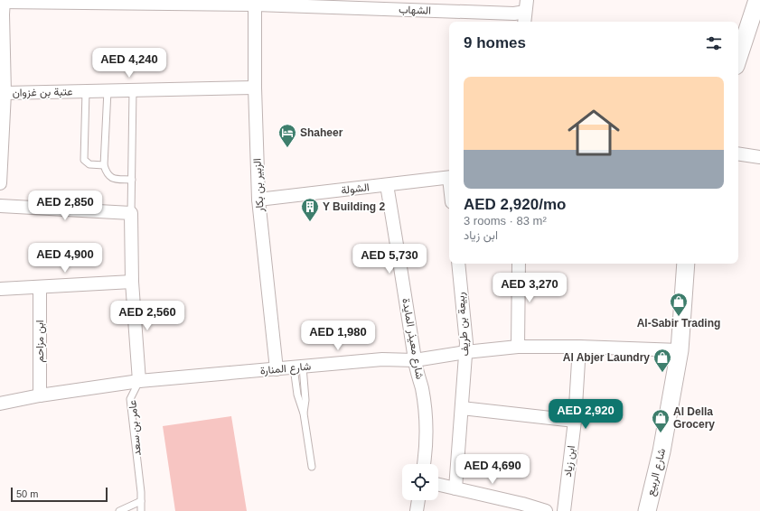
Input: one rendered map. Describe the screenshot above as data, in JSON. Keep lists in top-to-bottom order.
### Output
{
  "streets": {
    "street": [
      "الشهاب",
      "عتبة بن غزوان",
      "الزبير بن بكار",
      "الشولة",
      "ربيعة بن طريف",
      "شارع معيذر المايدة",
      "ابن مزاحم",
      "شارع المنارة",
      "ابن زياد",
      "شارع الربيع"
    ],
    "lane": ["عامر بن سعد"]
  },
  "crossings": [
    ["الشهاب", "الزبير بن بكار"],
    ["عتبة بن غزوان", "الزبير بن بكار"],
    ["الزبير بن بكار", "الشولة"],
    ["الزبير بن بكار", "شارع المنارة"],
    ["الشولة", "شارع معيذر المايدة"],
    ["ربيعة بن طريف", "شارع المنارة"],
    ["شارع معيذر المايدة", "شارع المنارة"],
    ["ابن مزاحم", "شارع المنارة"],
    ["شارع المنارة", "عامر بن سعد"],
    ["شارع المنارة", "ابن زياد"],
    ["شارع المنارة", "شارع الربيع"]
  ],
  "places": {
    "hotel": ["Shaheer"],
    "building": ["Y Building 2"],
    "shop": ["Al-Sabir Trading", "Al Abjer Laundry", "Al Della Grocery"]
  },
  "scale_bar": "50 m",
  "page": {
    "heading": "9 homes",
    "price": [
      "AED 4,240",
      "AED 2,850",
      "AED 4,900",
      "AED 5,730",
      "AED 3,270",
      "AED 2,560",
      "AED 1,980",
      "AED 2,920",
      "AED 4,690"
    ],
    "list": [
      {
        "name": "AED 2,920/mo",
        "note": "3 rooms · 83 m² · ابن زياد"
      }
    ],
    "scale": "50 m"
  }
}
